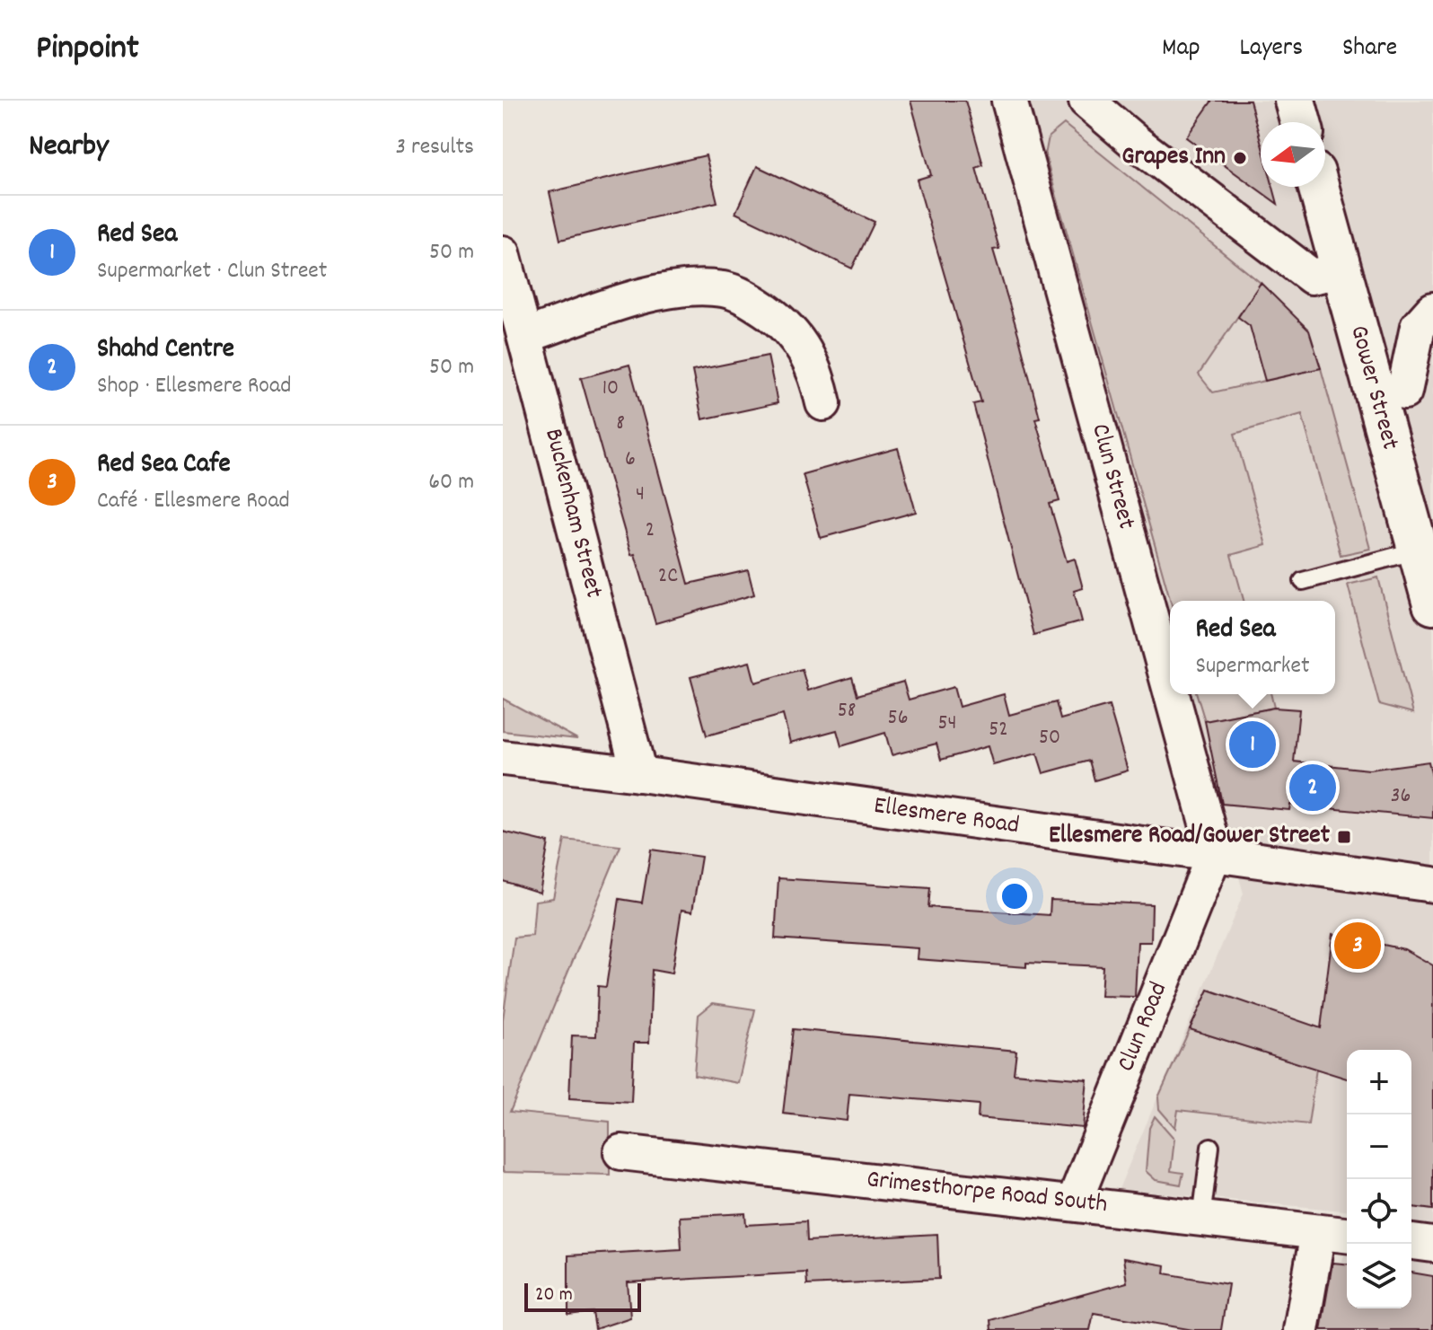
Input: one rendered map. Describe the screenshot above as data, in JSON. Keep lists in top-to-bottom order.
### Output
{
  "streets": {
    "main road": ["Gower Street"],
    "street": [
      "Clun Street",
      "Buckenham Street",
      "Ellesmere Road",
      "Clun Road",
      "Grimesthorpe Road South"
    ]
  },
  "crossings": [
    ["Clun Street", "Ellesmere Road"],
    ["Clun Street", "Clun Road"],
    ["Buckenham Street", "Ellesmere Road"],
    ["Ellesmere Road", "Clun Road"],
    ["Clun Road", "Grimesthorpe Road South"]
  ],
  "places": {
    "other": ["Grapes Inn"],
    "transit": ["Ellesmere Road/Gower Street"]
  },
  "house_numbers": [
    "10",
    "8",
    "6",
    "4",
    "2",
    "2C",
    "58",
    "56",
    "54",
    "52",
    "50",
    "36"
  ],
  "scale_bar": "20 m",
  "north": "left",
  "page": {
    "header": "Pinpoint",
    "nav": ["Map", "Layers", "Share"],
    "heading": ["Nearby", "3 results"],
    "list": [
      {
        "mark": "1",
        "name": "Red Sea",
        "note": "Supermarket · Clun Street",
        "value": "50 m"
      },
      {
        "mark": "2",
        "name": "Shahd Centre",
        "note": "Shop · Ellesmere Road",
        "value": "50 m"
      },
      {
        "mark": "3",
        "name": "Red Sea Cafe",
        "note": "Café · Ellesmere Road",
        "value": "60 m"
      }
    ],
    "popup": ["Red Sea", "Supermarket"],
    "pins": ["1", "2", "3"],
    "map_buttons": ["+", "−"],
    "scale": "20 m"
  }
}
